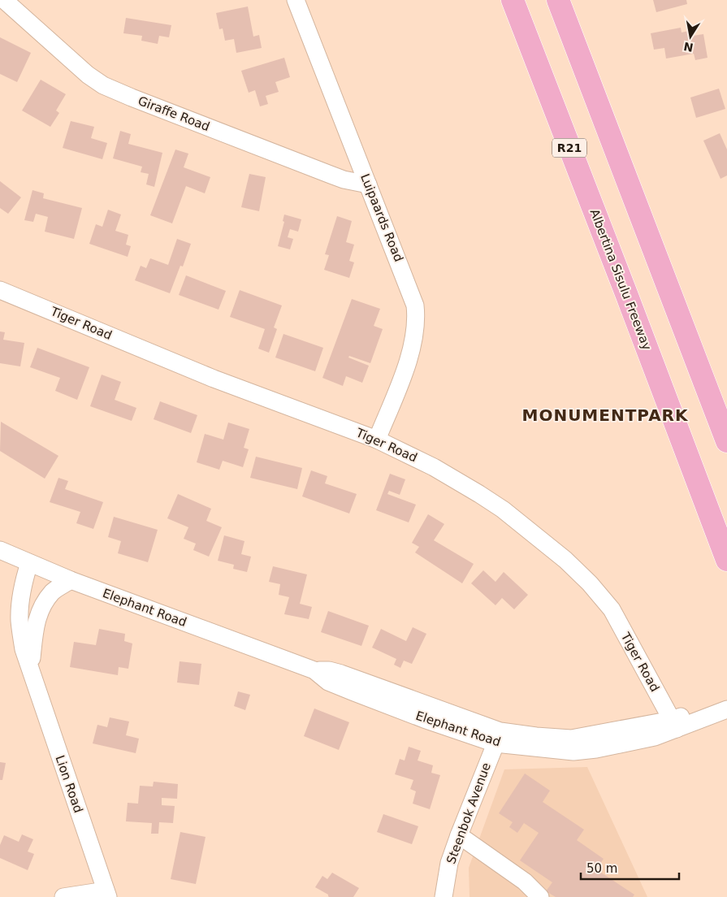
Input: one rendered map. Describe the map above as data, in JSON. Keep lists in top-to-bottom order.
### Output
{
  "streets": {
    "highway": ["R21", "Albertina Sisulu Freeway"],
    "street": [
      "Giraffe Road",
      "Luipaards Road",
      "Tiger Road",
      "Elephant Road",
      "Lion Road",
      "Steenbok Avenue"
    ]
  },
  "crossings": [
    ["Giraffe Road", "Luipaards Road"],
    ["Luipaards Road", "Tiger Road"],
    ["Tiger Road", "Elephant Road"],
    ["Elephant Road", "Lion Road"],
    ["Elephant Road", "Steenbok Avenue"]
  ],
  "districts": ["MONUMENTPARK"],
  "scale_bar": "50 m",
  "north": "bottom"
}
